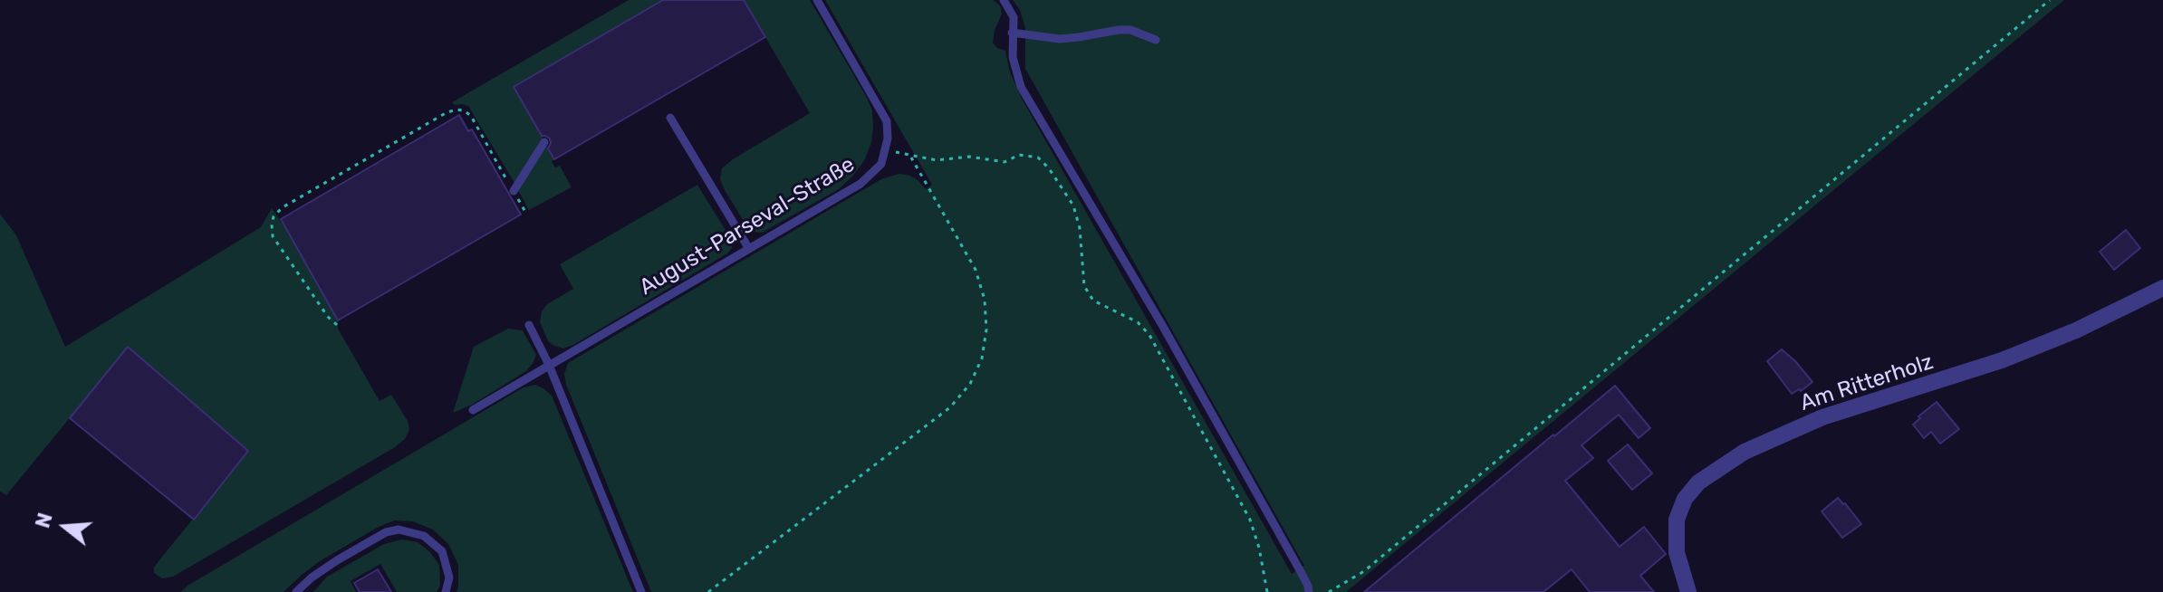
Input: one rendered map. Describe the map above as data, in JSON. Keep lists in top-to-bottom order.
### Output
{
  "streets": {
    "street": ["Am Ritterholz"],
    "lane": ["August-Parseval-Straße"]
  },
  "north": "left"
}
